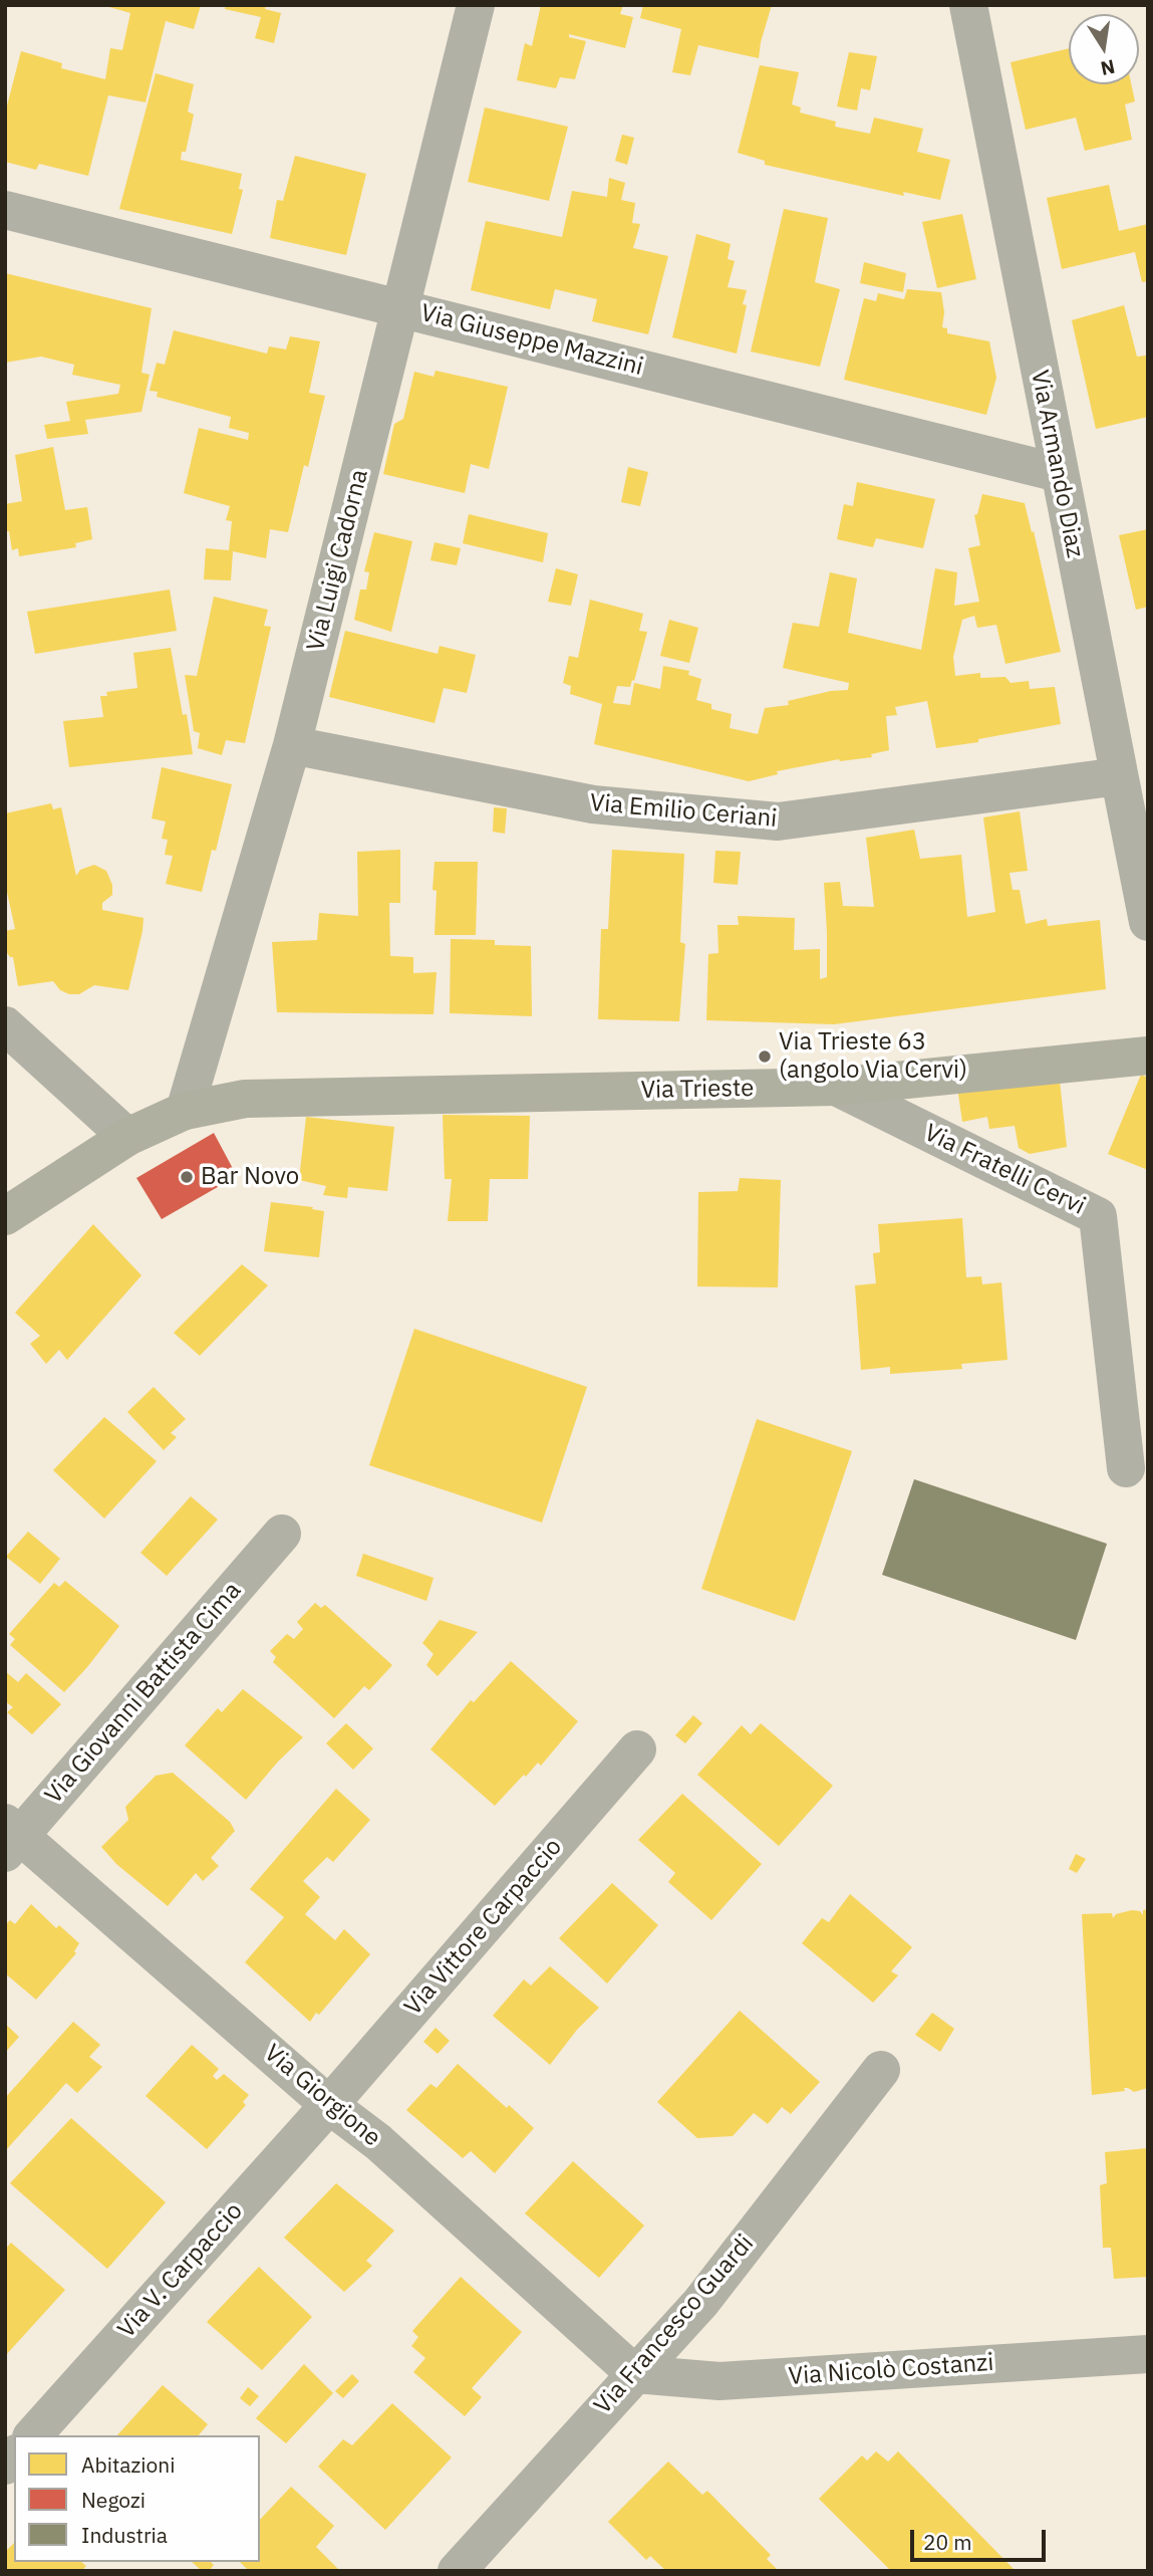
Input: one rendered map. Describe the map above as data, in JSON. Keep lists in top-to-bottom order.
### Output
{
  "streets": {
    "street": [
      "Via Giuseppe Mazzini",
      "Via Armando Diaz",
      "Via Luigi Cadorna",
      "Via Emilio Ceriani",
      "Via Trieste",
      "Via Fratelli Cervi",
      "Via Giovanni Battista Cima",
      "Via Vittore Carpaccio",
      "Via Giorgione",
      "Via V. Carpaccio",
      "Via Francesco Guardi",
      "Via Nicolò Costanzi"
    ]
  },
  "crossings": [
    ["Via Giuseppe Mazzini", "Via Armando Diaz"],
    ["Via Giuseppe Mazzini", "Via Luigi Cadorna"],
    ["Via Armando Diaz", "Via Emilio Ceriani"],
    ["Via Luigi Cadorna", "Via Emilio Ceriani"],
    ["Via Luigi Cadorna", "Via Trieste"],
    ["Via Trieste", "Via Fratelli Cervi"],
    ["Via Giovanni Battista Cima", "Via Giorgione"],
    ["Via Vittore Carpaccio", "Via Giorgione"],
    ["Via Vittore Carpaccio", "Via V. Carpaccio"],
    ["Via Giorgione", "Via V. Carpaccio"],
    ["Via Giorgione", "Via Francesco Guardi"],
    ["Via Giorgione", "Via Nicolò Costanzi"],
    ["Via Francesco Guardi", "Via Nicolò Costanzi"]
  ],
  "places": ["Via Trieste 63 (angolo Via Cervi)", "Bar Novo"],
  "legend": ["Abitazioni", "Negozi", "Industria"],
  "scale_bar": "20 m",
  "north": "bottom"
}
